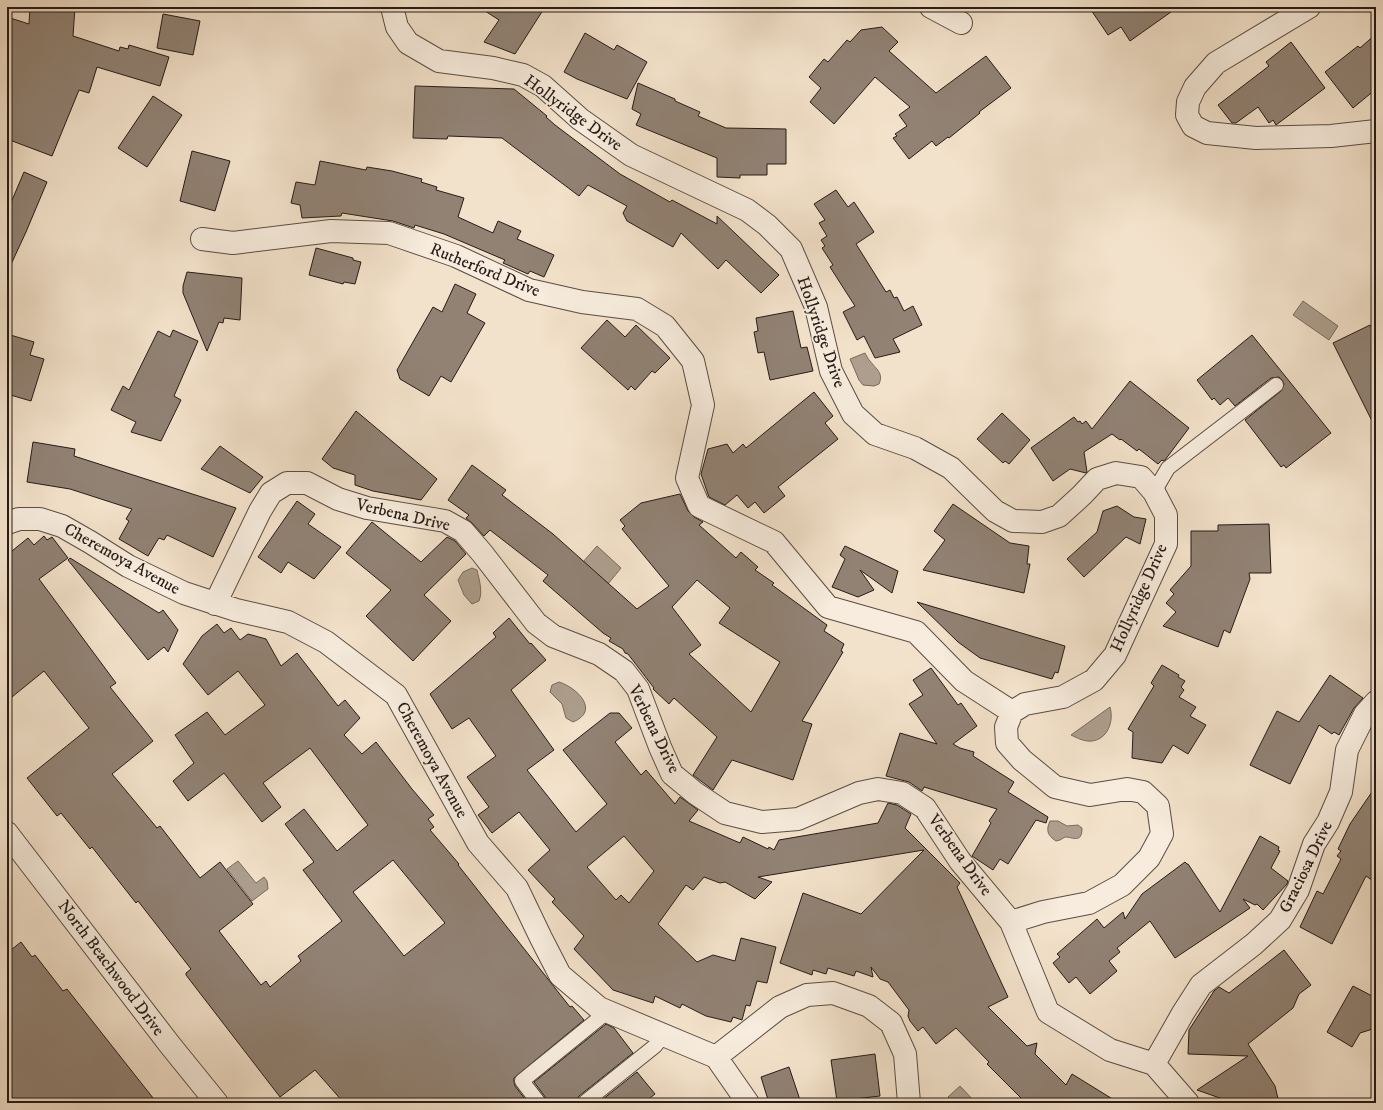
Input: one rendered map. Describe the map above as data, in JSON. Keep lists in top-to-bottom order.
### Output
{
  "streets": {
    "street": [
      "Hollyridge Drive",
      "Rutherford Drive",
      "Verbena Drive",
      "Cheremoya Avenue",
      "Graciosa Drive",
      "North Beachwood Drive"
    ]
  },
  "crossings": [
    ["Hollyridge Drive", "Rutherford Drive"],
    ["Verbena Drive", "Cheremoya Avenue"]
  ]
}
